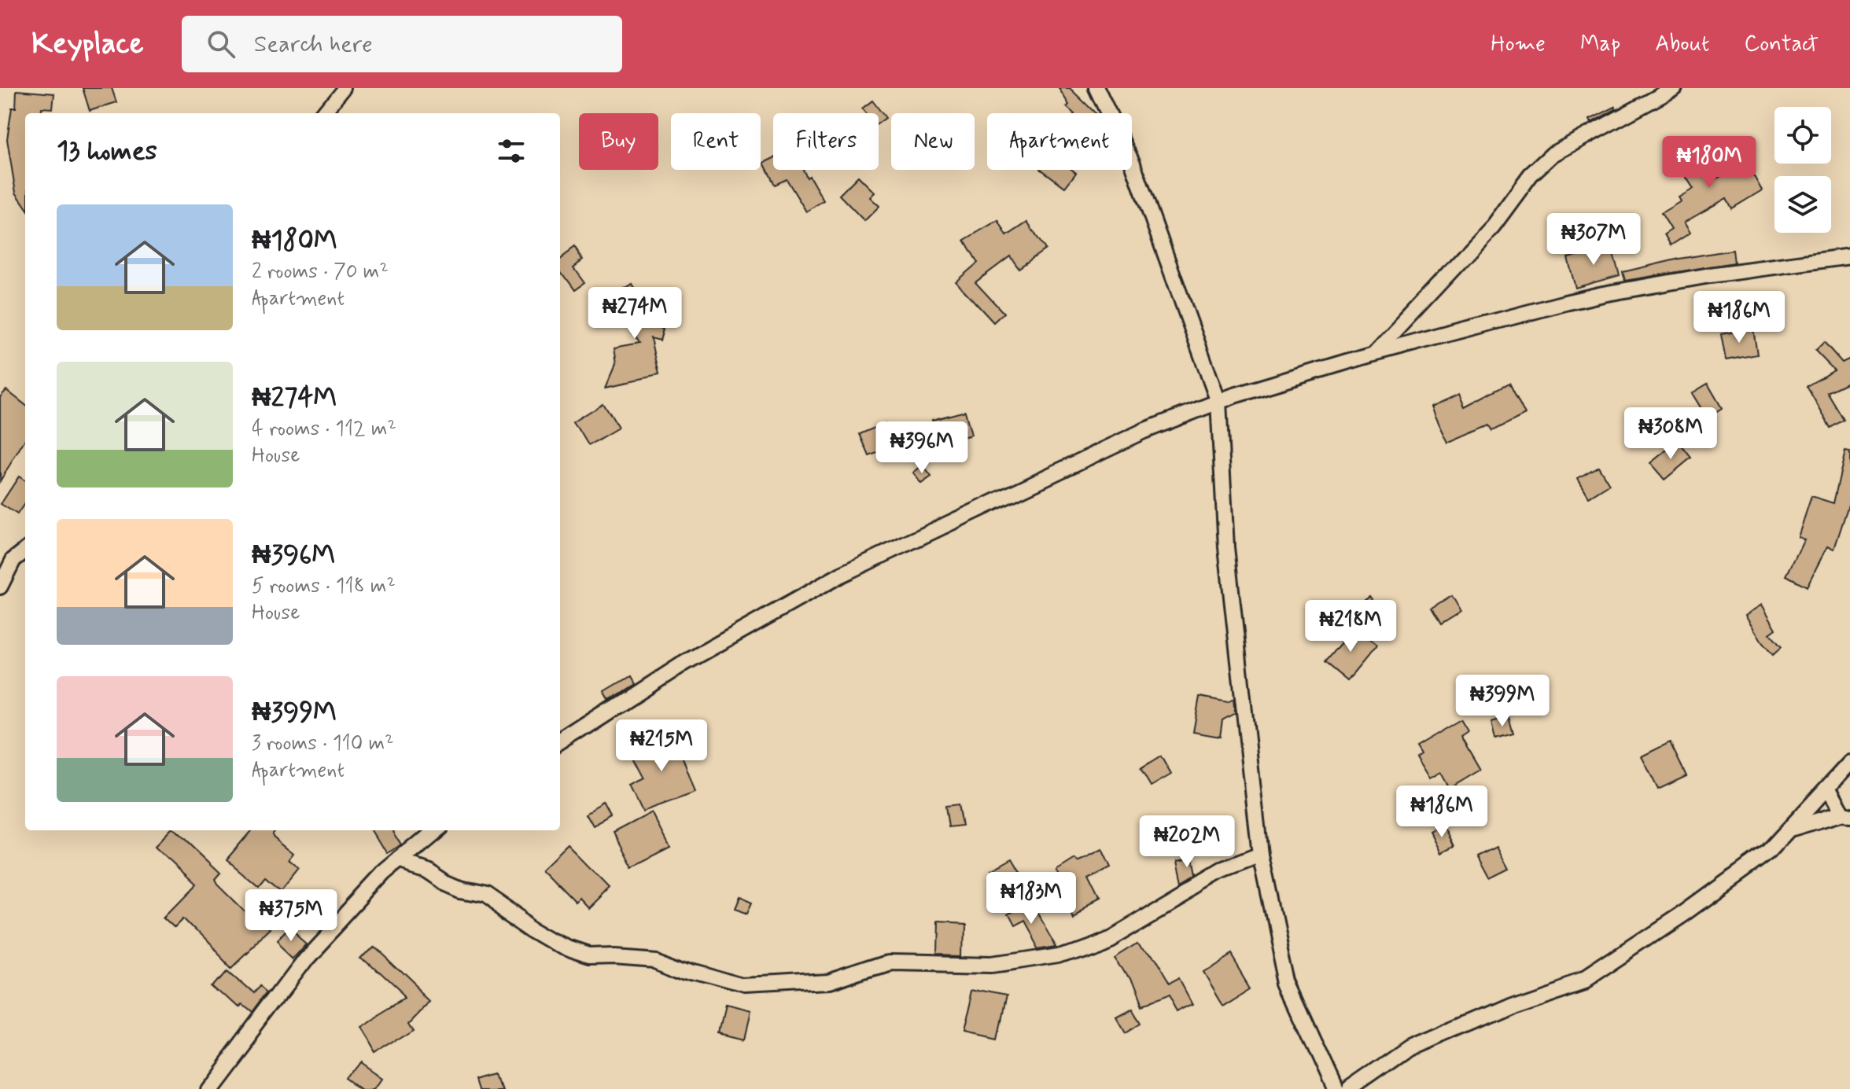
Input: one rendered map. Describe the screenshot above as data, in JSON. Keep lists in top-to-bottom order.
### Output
{
  "page": {
    "header": "Keyplace",
    "search": "Search here",
    "nav": [
      "Home",
      "Map",
      "About",
      "Contact"
    ],
    "chip": [
      "Buy",
      "Rent",
      "Filters",
      "New",
      "Apartment"
    ],
    "heading": "13 homes",
    "price": [
      "₦180M",
      "₦307M",
      "₦274M",
      "₦186M",
      "₦308M",
      "₦396M",
      "₦218M",
      "₦399M",
      "₦215M",
      "₦186M",
      "₦202M",
      "₦183M",
      "₦375M"
    ],
    "list": [
      {
        "name": "₦180M",
        "note": "2 rooms · 70 m² · Apartment"
      },
      {
        "name": "₦274M",
        "note": "4 rooms · 112 m² · House"
      },
      {
        "name": "₦396M",
        "note": "5 rooms · 118 m² · House"
      },
      {
        "name": "₦399M",
        "note": "3 rooms · 110 m² · Apartment"
      }
    ]
  }
}
